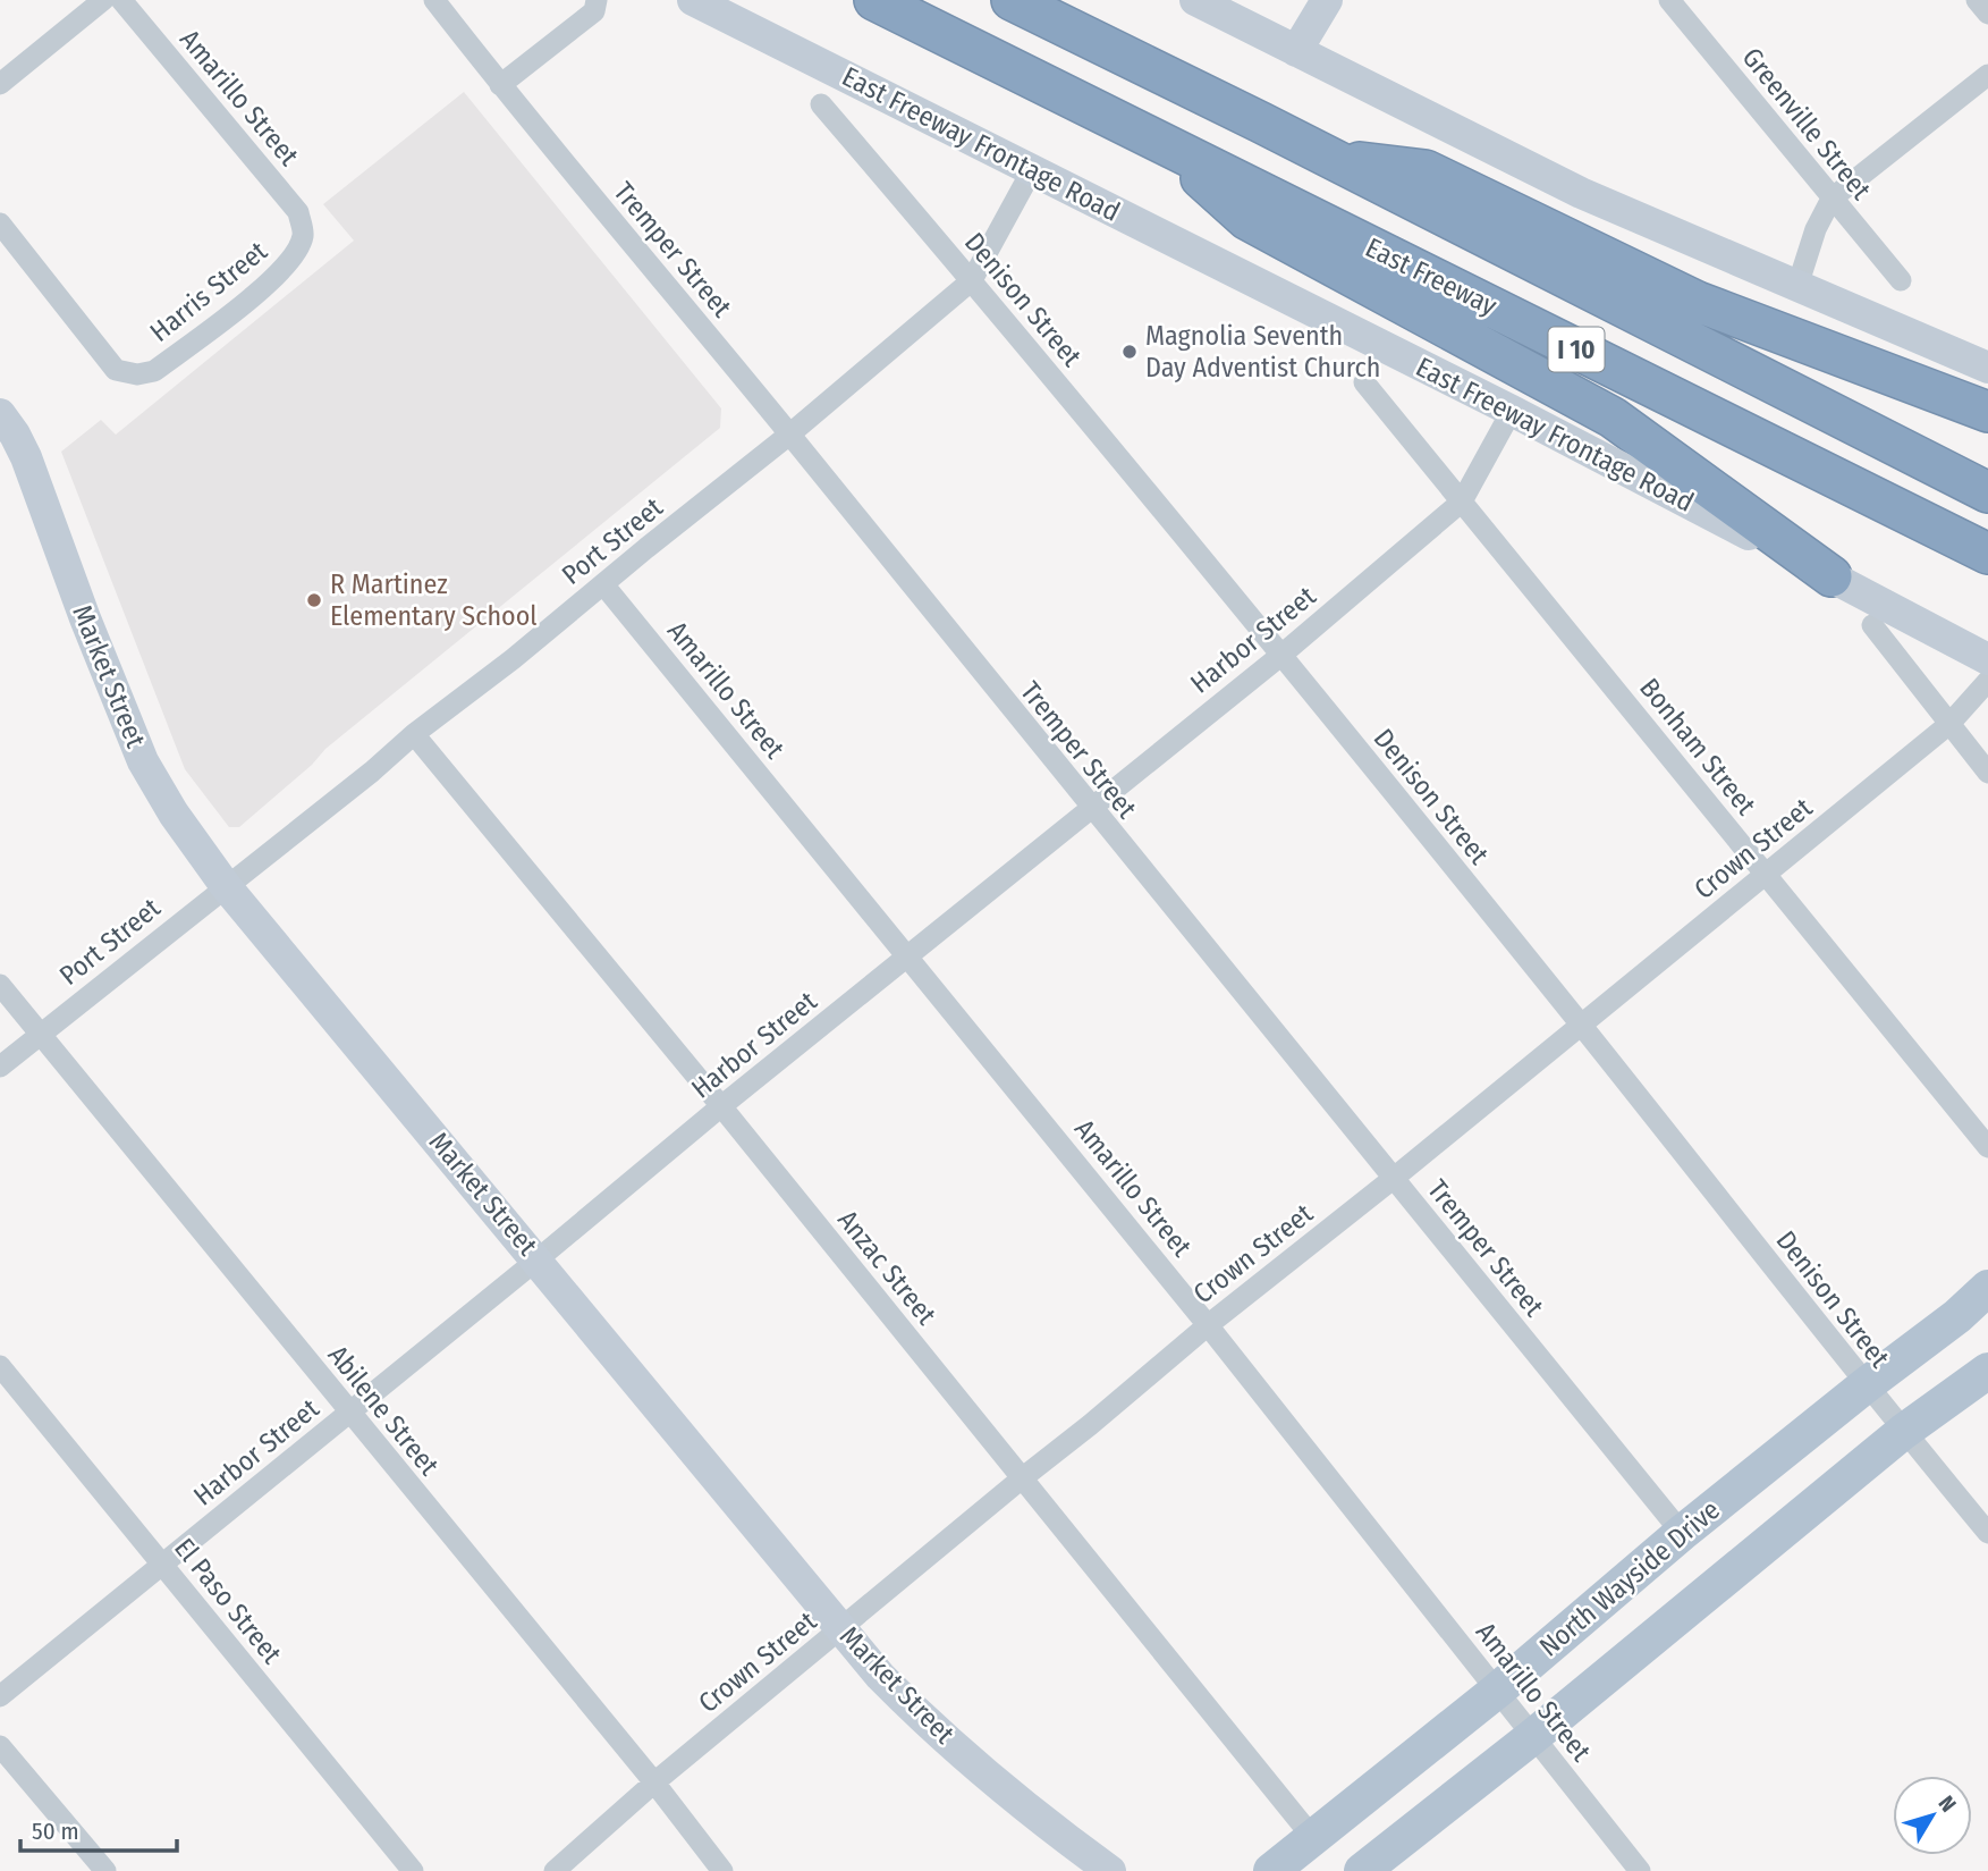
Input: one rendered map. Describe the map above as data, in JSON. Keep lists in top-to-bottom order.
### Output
{
  "streets": {
    "highway": ["East Freeway", "I 10"],
    "main road": ["East Freeway Frontage Road", "Market Street", "North Wayside Drive"],
    "street": [
      "Amarillo Street",
      "Greenville Street",
      "Tremper Street",
      "Harris Street",
      "Denison Street",
      "Port Street",
      "Harbor Street",
      "Bonham Street",
      "Crown Street",
      "Anzac Street",
      "Abilene Street",
      "El Paso Street"
    ]
  },
  "crossings": [
    ["Amarillo Street", "Harris Street"],
    ["Amarillo Street", "Port Street"],
    ["Amarillo Street", "Harbor Street"],
    ["Amarillo Street", "Crown Street"],
    ["Amarillo Street", "North Wayside Drive"],
    ["East Freeway Frontage Road", "Port Street"],
    ["East Freeway Frontage Road", "Harbor Street"],
    ["Tremper Street", "Port Street"],
    ["Tremper Street", "Harbor Street"],
    ["Tremper Street", "Crown Street"],
    ["Tremper Street", "North Wayside Drive"],
    ["Denison Street", "Port Street"],
    ["Denison Street", "Harbor Street"],
    ["Denison Street", "Crown Street"],
    ["Denison Street", "North Wayside Drive"],
    ["Port Street", "Market Street"],
    ["Port Street", "Anzac Street"],
    ["Port Street", "Abilene Street"],
    ["Harbor Street", "Market Street"],
    ["Harbor Street", "Bonham Street"],
    ["Harbor Street", "Anzac Street"],
    ["Harbor Street", "Abilene Street"],
    ["Harbor Street", "El Paso Street"],
    ["Market Street", "Crown Street"],
    ["Bonham Street", "Crown Street"],
    ["Crown Street", "Anzac Street"],
    ["Crown Street", "Abilene Street"],
    ["Anzac Street", "North Wayside Drive"]
  ],
  "places": ["Magnolia Seventh Day Adventist Church", "R Martinez Elementary School"],
  "scale_bar": "50 m",
  "north": "top right"
}
